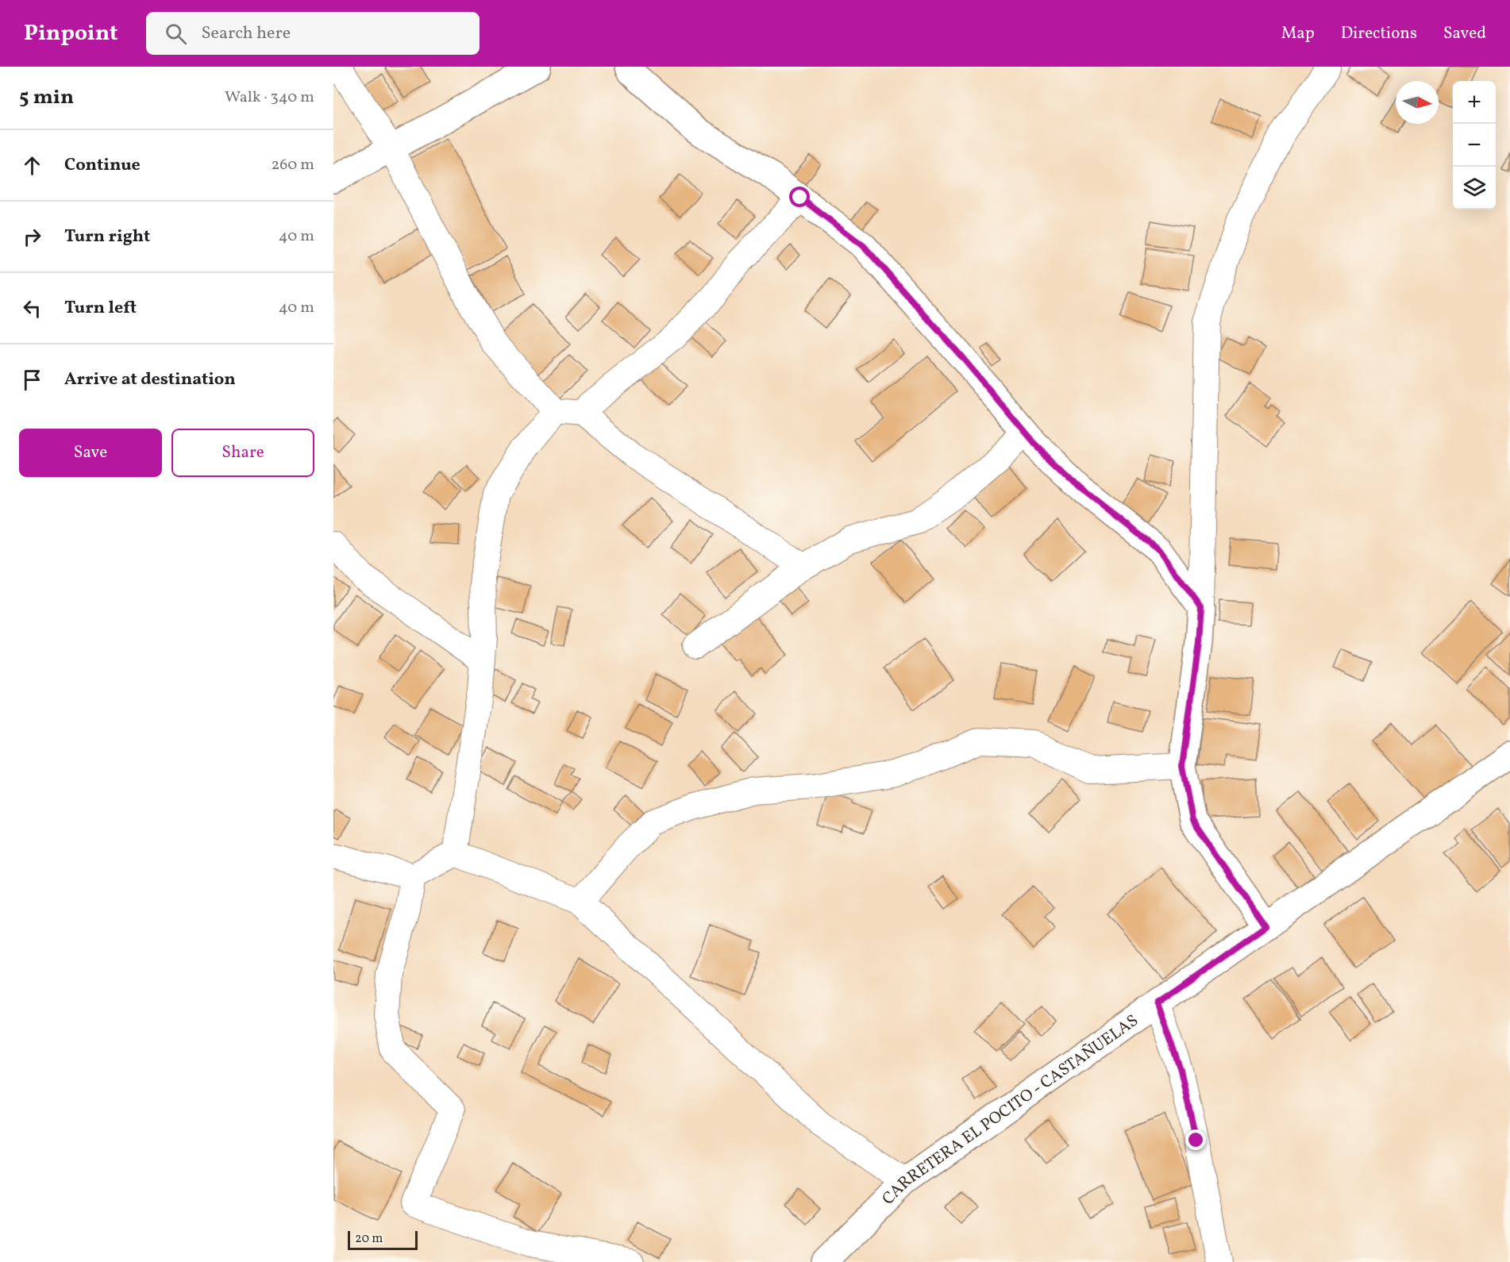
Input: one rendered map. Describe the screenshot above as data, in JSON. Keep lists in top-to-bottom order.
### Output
{
  "streets": {
    "street": ["CARRETERA EL POCITO - CASTAÑUELAS"]
  },
  "scale_bar": "20 m",
  "north": "right",
  "page": {
    "header": "Pinpoint",
    "search": "Search here",
    "nav": ["Map", "Directions", "Saved"],
    "heading": ["5 min", "Walk · 340 m"],
    "map_buttons": ["+", "−"],
    "list": [
      ["Continue", "260 m"],
      ["Turn right", "40 m"],
      ["Turn left", "40 m"],
      "Arrive at destination"
    ],
    "buttons": ["Save", "Share"],
    "scale": "20 m"
  }
}
